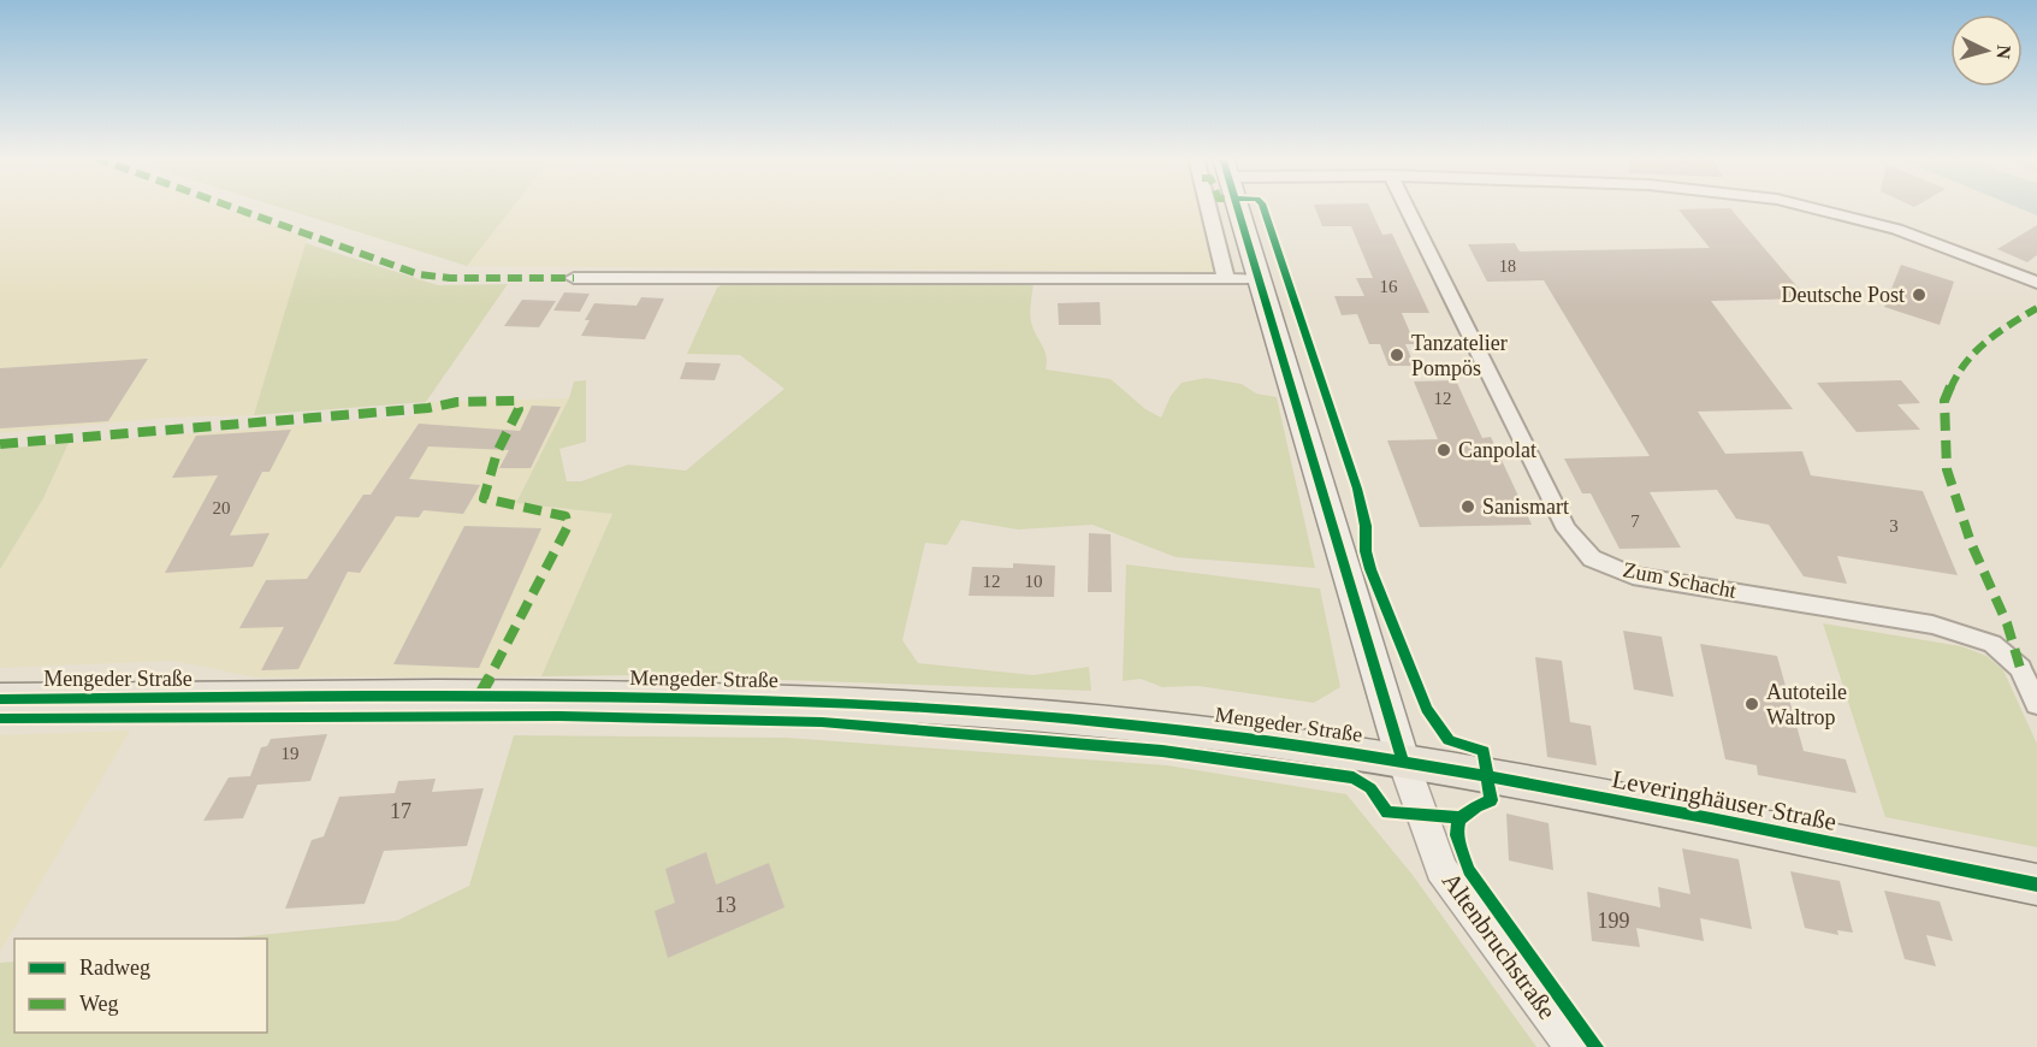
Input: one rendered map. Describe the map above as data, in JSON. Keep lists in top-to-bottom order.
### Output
{
  "streets": {
    "main road": ["Mengeder Straße", "Leveringhäuser Straße"],
    "street": ["Zum Schacht", "Altenbruchstraße"]
  },
  "crossings": [
    ["Mengeder Straße", "Leveringhäuser Straße"],
    ["Mengeder Straße", "Altenbruchstraße"],
    ["Leveringhäuser Straße", "Altenbruchstraße"]
  ],
  "places": [
    "Deutsche Post",
    "Tanzatelier Pompös",
    "Canpolat",
    "Sanismart",
    "Autoteile Waltrop"
  ],
  "house_numbers": [
    "18",
    "16",
    "12",
    "20",
    "7",
    "3",
    "12",
    "10",
    "19",
    "17",
    "13",
    "199"
  ],
  "legend": ["Radweg", "Weg"],
  "north": "right"
}
